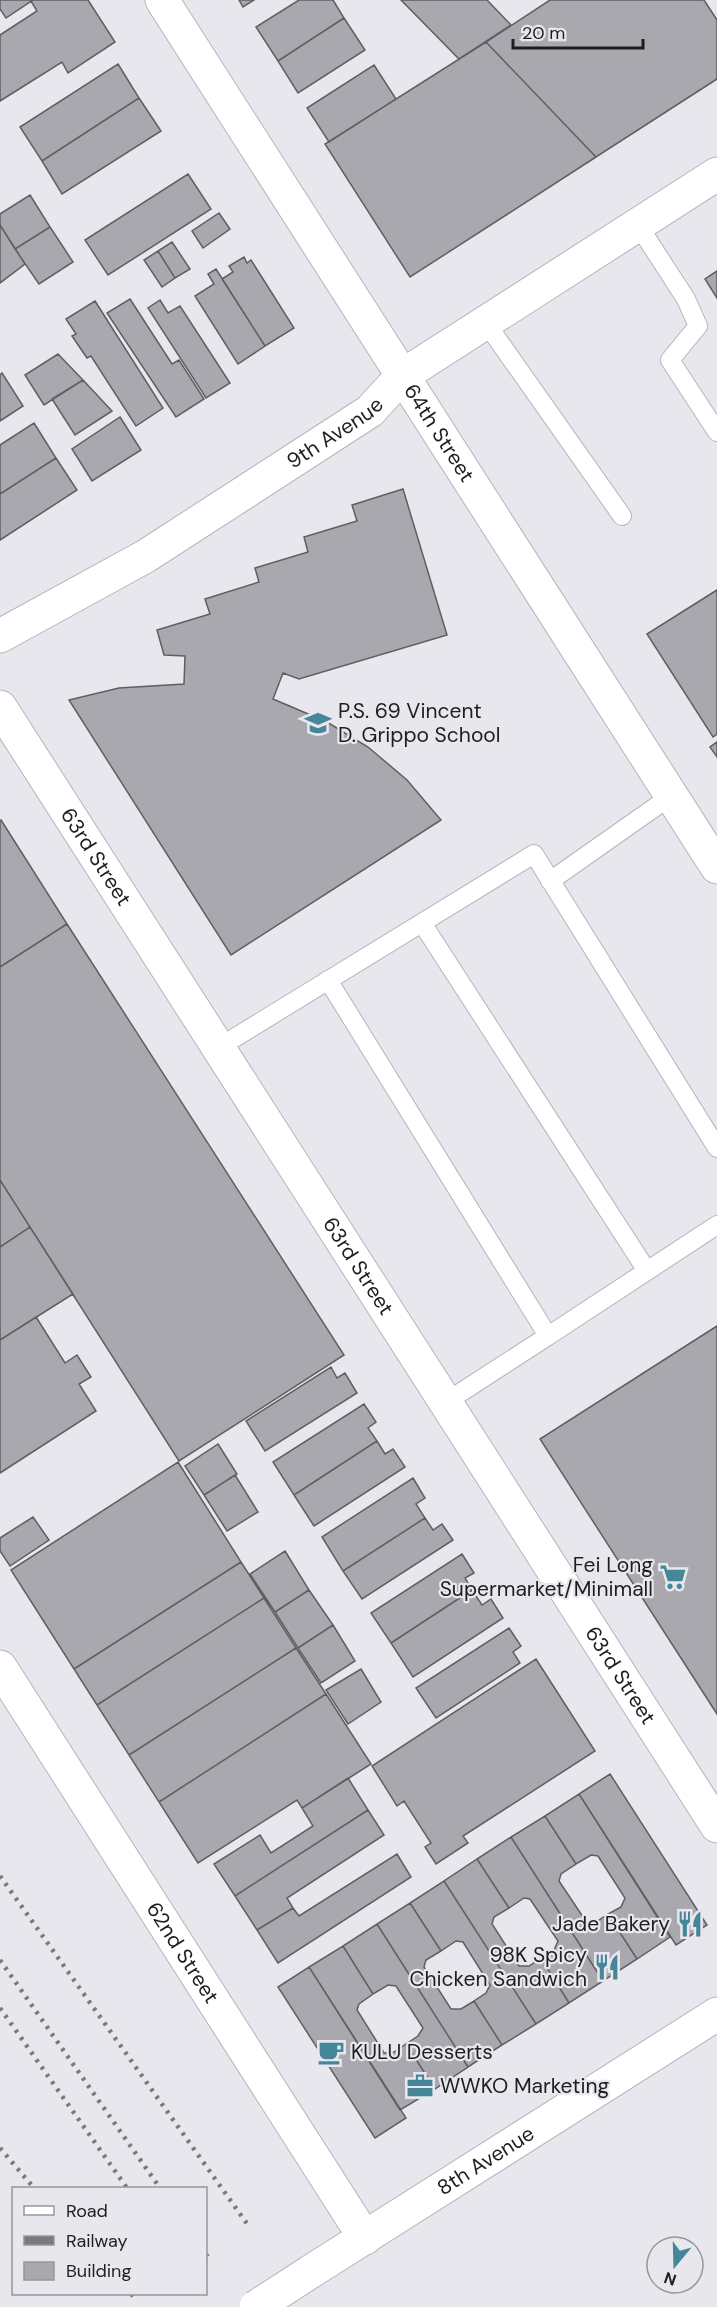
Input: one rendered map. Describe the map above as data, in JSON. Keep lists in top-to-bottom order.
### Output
{
  "streets": {
    "street": [
      "9th Avenue",
      "64th Street",
      "63rd Street",
      "62nd Street",
      "8th Avenue"
    ]
  },
  "crossings": [
    ["9th Avenue", "64th Street"],
    ["62nd Street", "8th Avenue"]
  ],
  "places": {
    "school or university": ["P.S. 69 Vincent D. Grippo School"],
    "supermarket": ["Fei Long Supermarket/Minimall"],
    "restaurant": ["Jade Bakery", "98K Spicy Chicken Sandwich"],
    "cafe": ["KULU Desserts"],
    "office": ["WWKO Marketing"]
  },
  "legend": ["Road", "Railway", "Building"],
  "scale_bar": "20 m",
  "north": "bottom"
}
